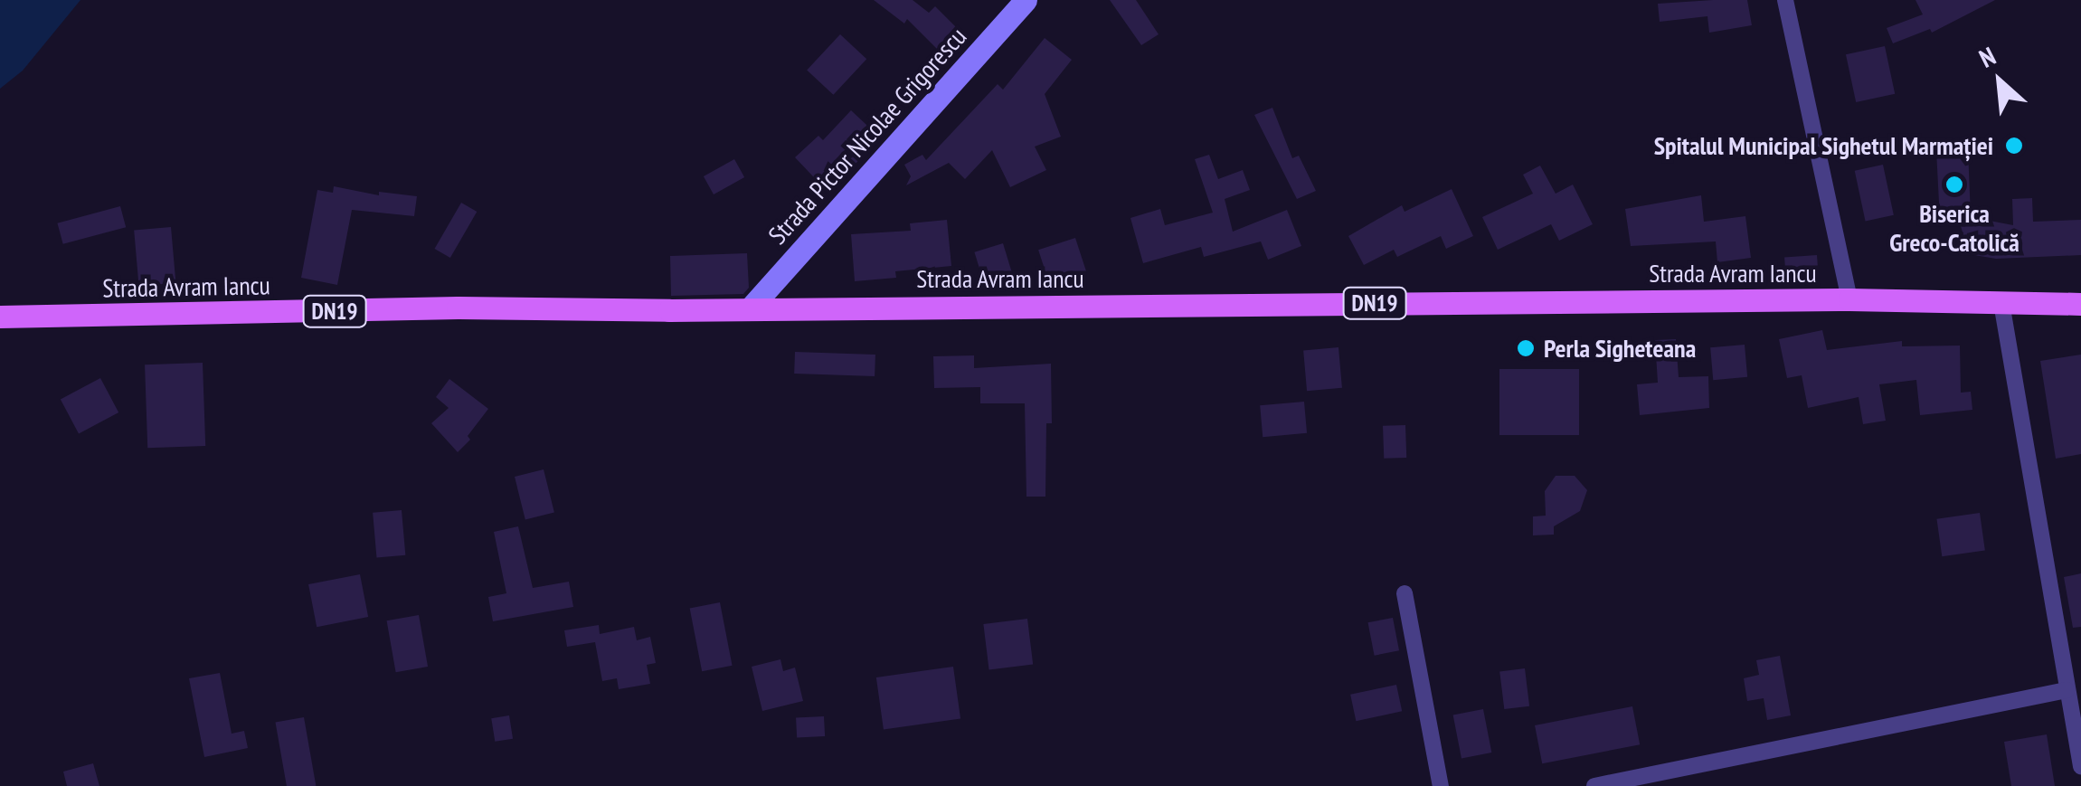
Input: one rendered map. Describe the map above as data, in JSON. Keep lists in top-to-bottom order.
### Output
{
  "streets": {
    "main road": ["Strada Pictor Nicolae Grigorescu", "Strada Avram Iancu", "DN19"]
  },
  "crossings": [
    ["Strada Pictor Nicolae Grigorescu", "Strada Avram Iancu"]
  ],
  "places": ["Spitalul Municipal Sighetul Marmației", "Biserica Greco-Catolică", "Perla Sigheteana"],
  "north": "top left"
}
